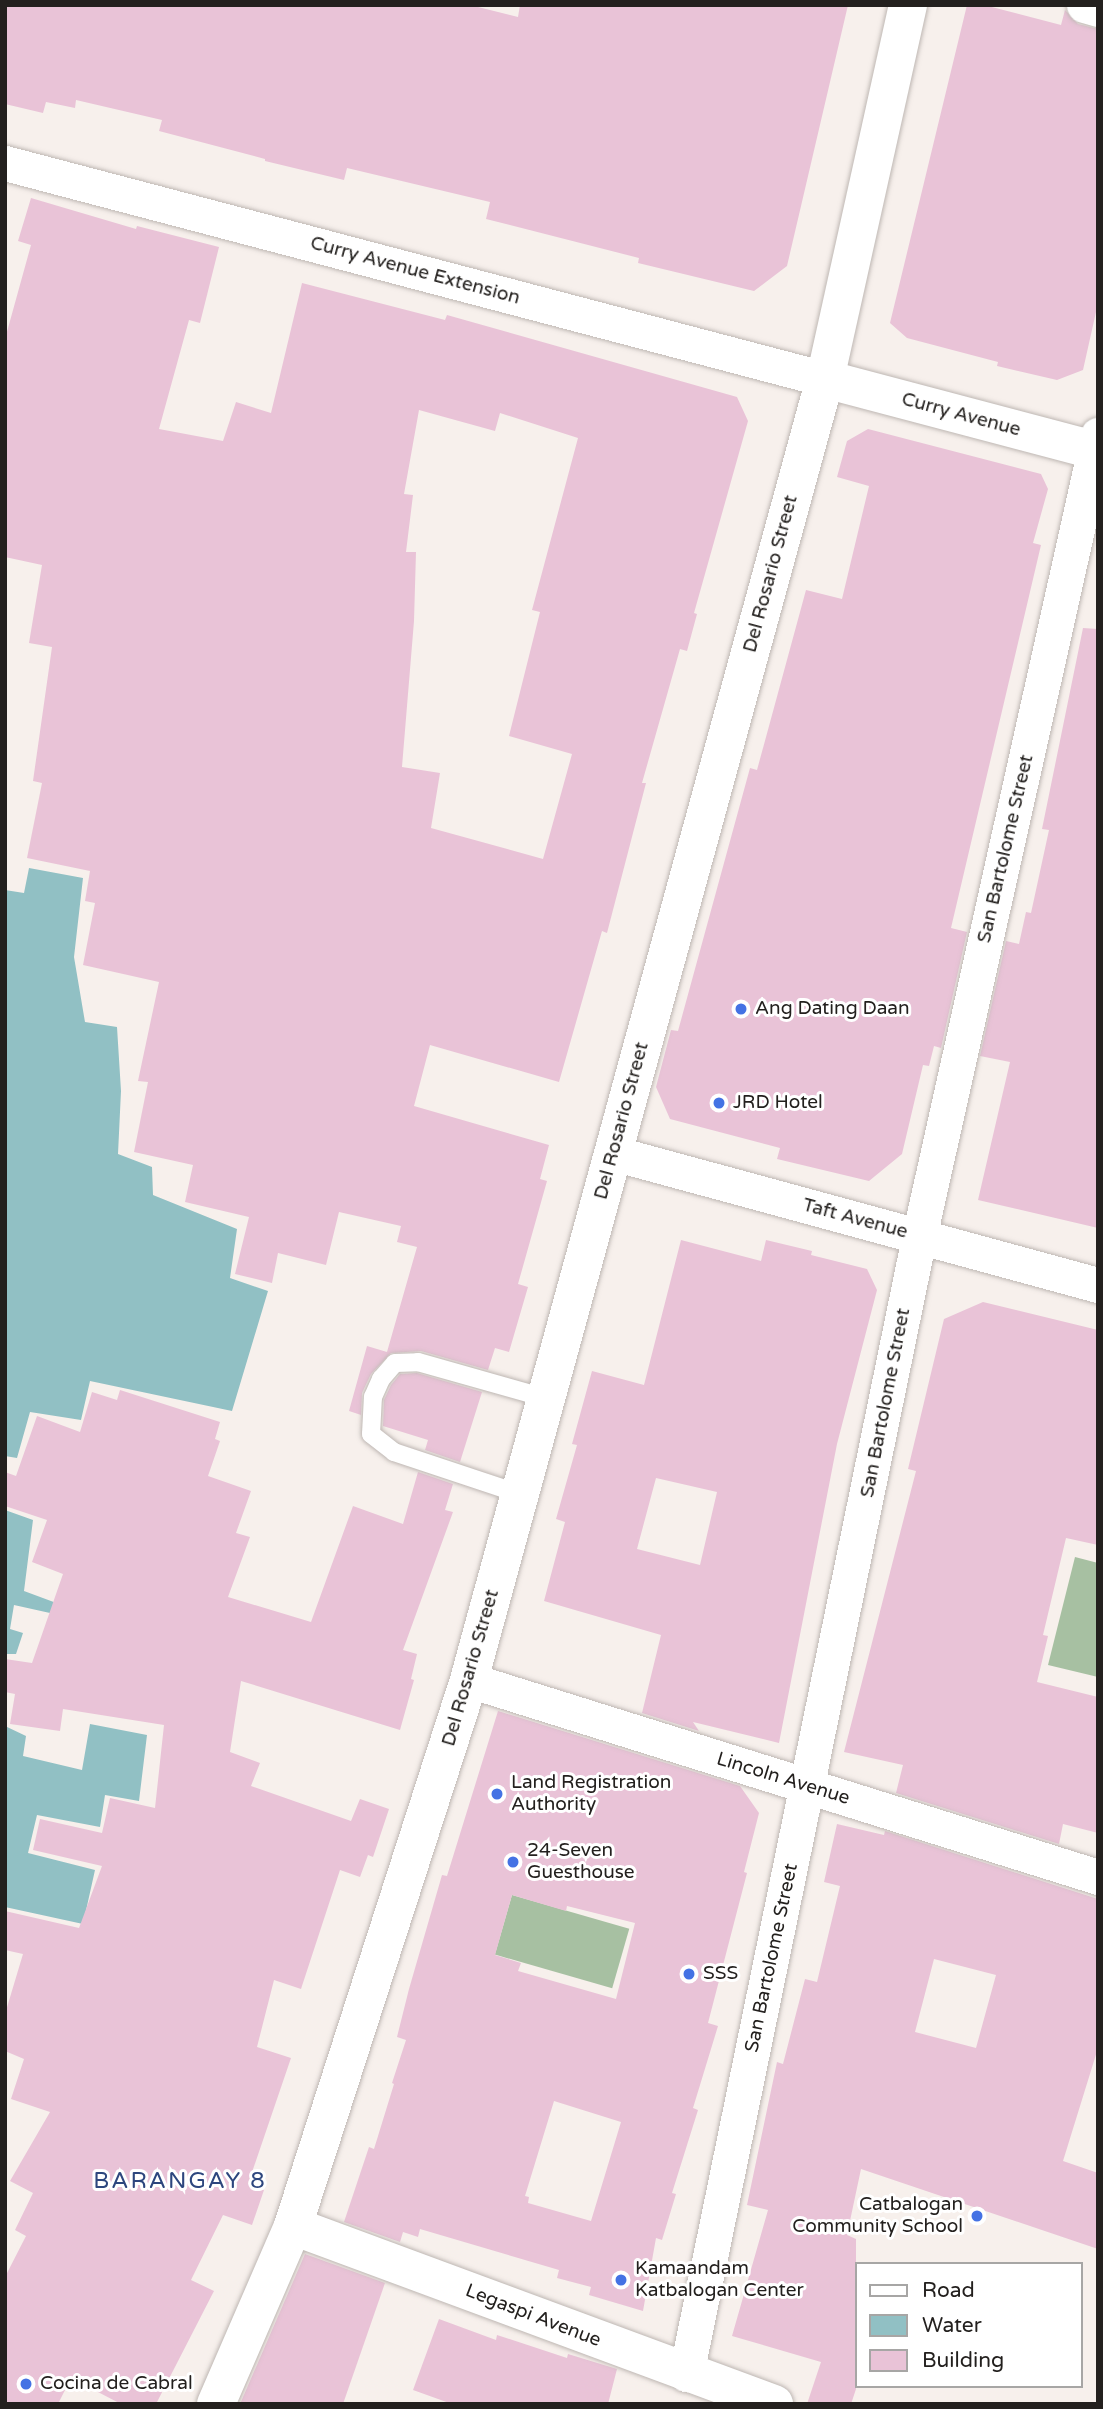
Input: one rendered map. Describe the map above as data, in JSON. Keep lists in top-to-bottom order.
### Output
{
  "streets": {
    "street": [
      "Curry Avenue Extension",
      "Curry Avenue",
      "Del Rosario Street",
      "San Bartolome Street",
      "Taft Avenue",
      "Lincoln Avenue",
      "Legaspi Avenue"
    ]
  },
  "crossings": [
    ["Curry Avenue Extension", "Curry Avenue"],
    ["Curry Avenue Extension", "Del Rosario Street"],
    ["Curry Avenue", "Del Rosario Street"],
    ["Curry Avenue", "San Bartolome Street"],
    ["Del Rosario Street", "Taft Avenue"],
    ["Del Rosario Street", "Lincoln Avenue"],
    ["Del Rosario Street", "Legaspi Avenue"],
    ["San Bartolome Street", "Taft Avenue"],
    ["San Bartolome Street", "Lincoln Avenue"],
    ["San Bartolome Street", "Legaspi Avenue"]
  ],
  "districts": ["BARANGAY 8"],
  "places": [
    "Ang Dating Daan",
    "JRD Hotel",
    "Land Registration Authority",
    "24-Seven Guesthouse",
    "SSS",
    "Catbalogan Community School",
    "Kamaandam Katbalogan Center",
    "Cocina de Cabral"
  ],
  "legend": ["Road", "Water", "Building"]
}
